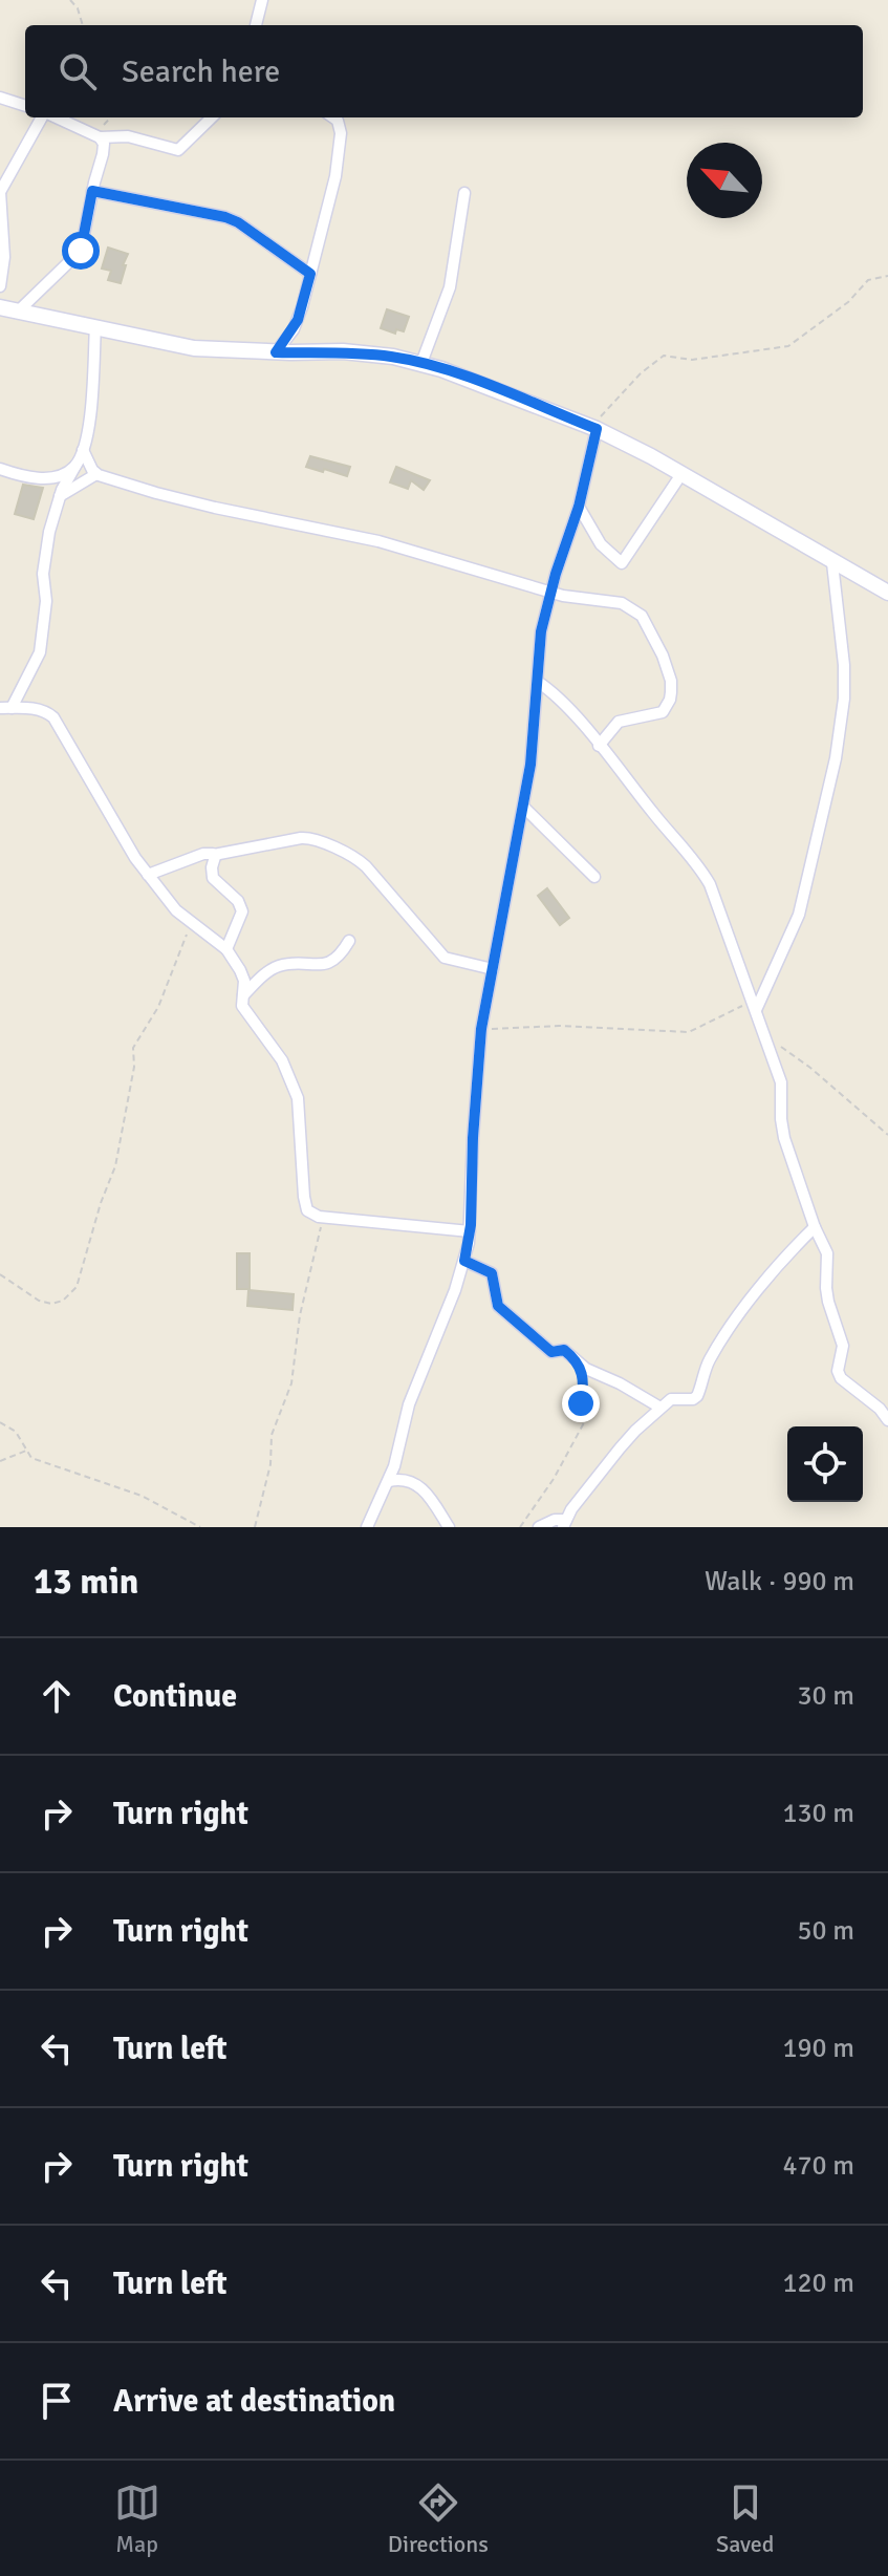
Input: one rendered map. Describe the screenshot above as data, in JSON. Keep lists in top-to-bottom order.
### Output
{
  "north": "top left",
  "page": {
    "search": "Search here",
    "heading": ["13 min", "Walk · 990 m"],
    "list": [
      ["Continue", "30 m"],
      ["Turn right", "130 m"],
      ["Turn right", "50 m"],
      ["Turn left", "190 m"],
      ["Turn right", "470 m"],
      ["Turn left", "120 m"],
      "Arrive at destination"
    ],
    "nav": ["Map", "Directions", "Saved"]
  }
}
